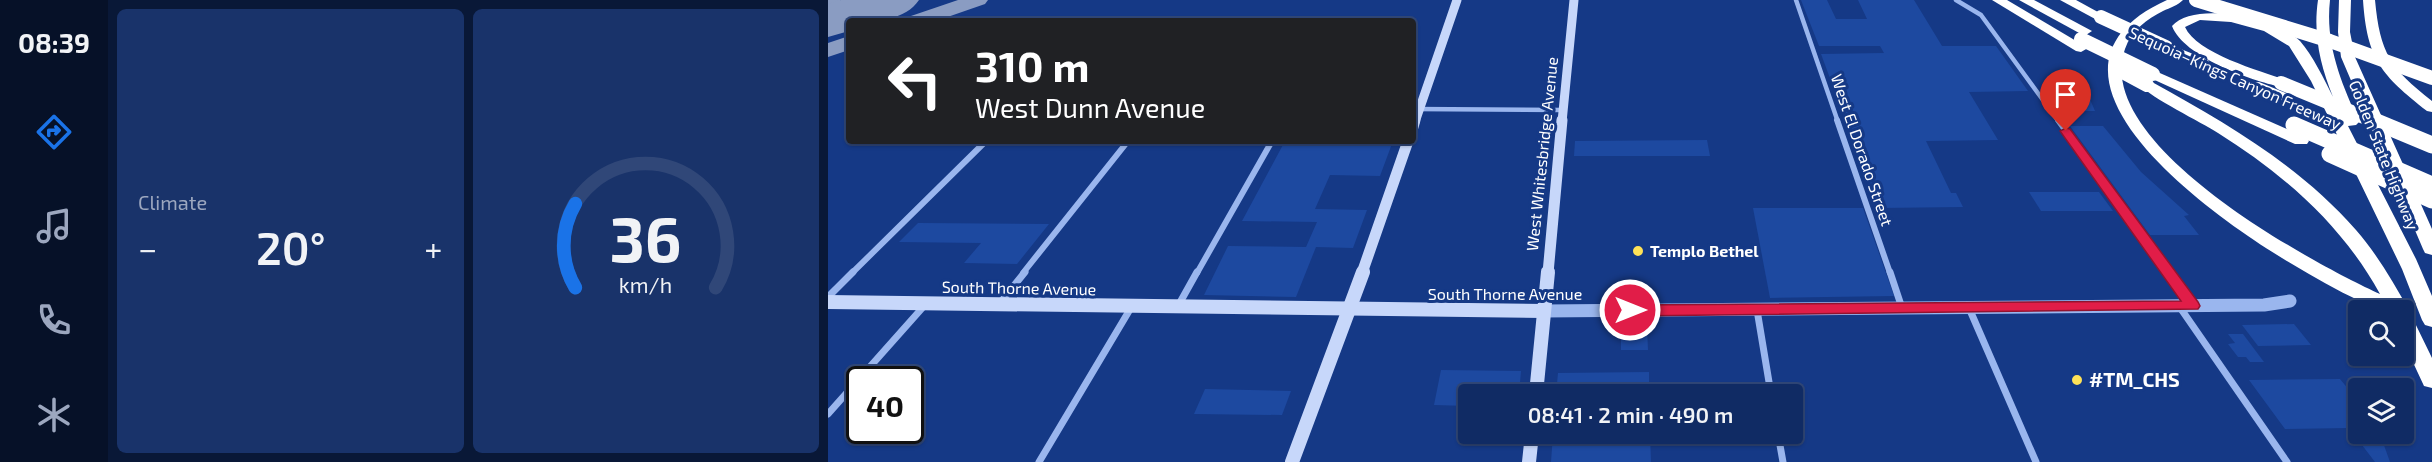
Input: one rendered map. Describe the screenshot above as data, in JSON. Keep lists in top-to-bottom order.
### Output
{
  "streets": {
    "highway": ["Sequoia–Kings Canyon Freeway", "Golden State Highway"],
    "main road": ["West Whitesbridge Avenue", "South Thorne Avenue"],
    "street": ["West El Dorado Street"]
  },
  "crossings": [
    ["West El Dorado Street", "South Thorne Avenue"],
    ["West Whitesbridge Avenue", "South Thorne Avenue"]
  ],
  "places": ["Templo Bethel", "#TM_CHS"],
  "page": {
    "tabs": "08:39",
    "tile": "Climate",
    "turn": ["310 m", "West Dunn Avenue"],
    "heat": ["−", "20°", "+"],
    "limit": "40",
    "trip": "08:41 · 2 min · 490 m",
    "gauge": ["36", "km/h"]
  }
}
